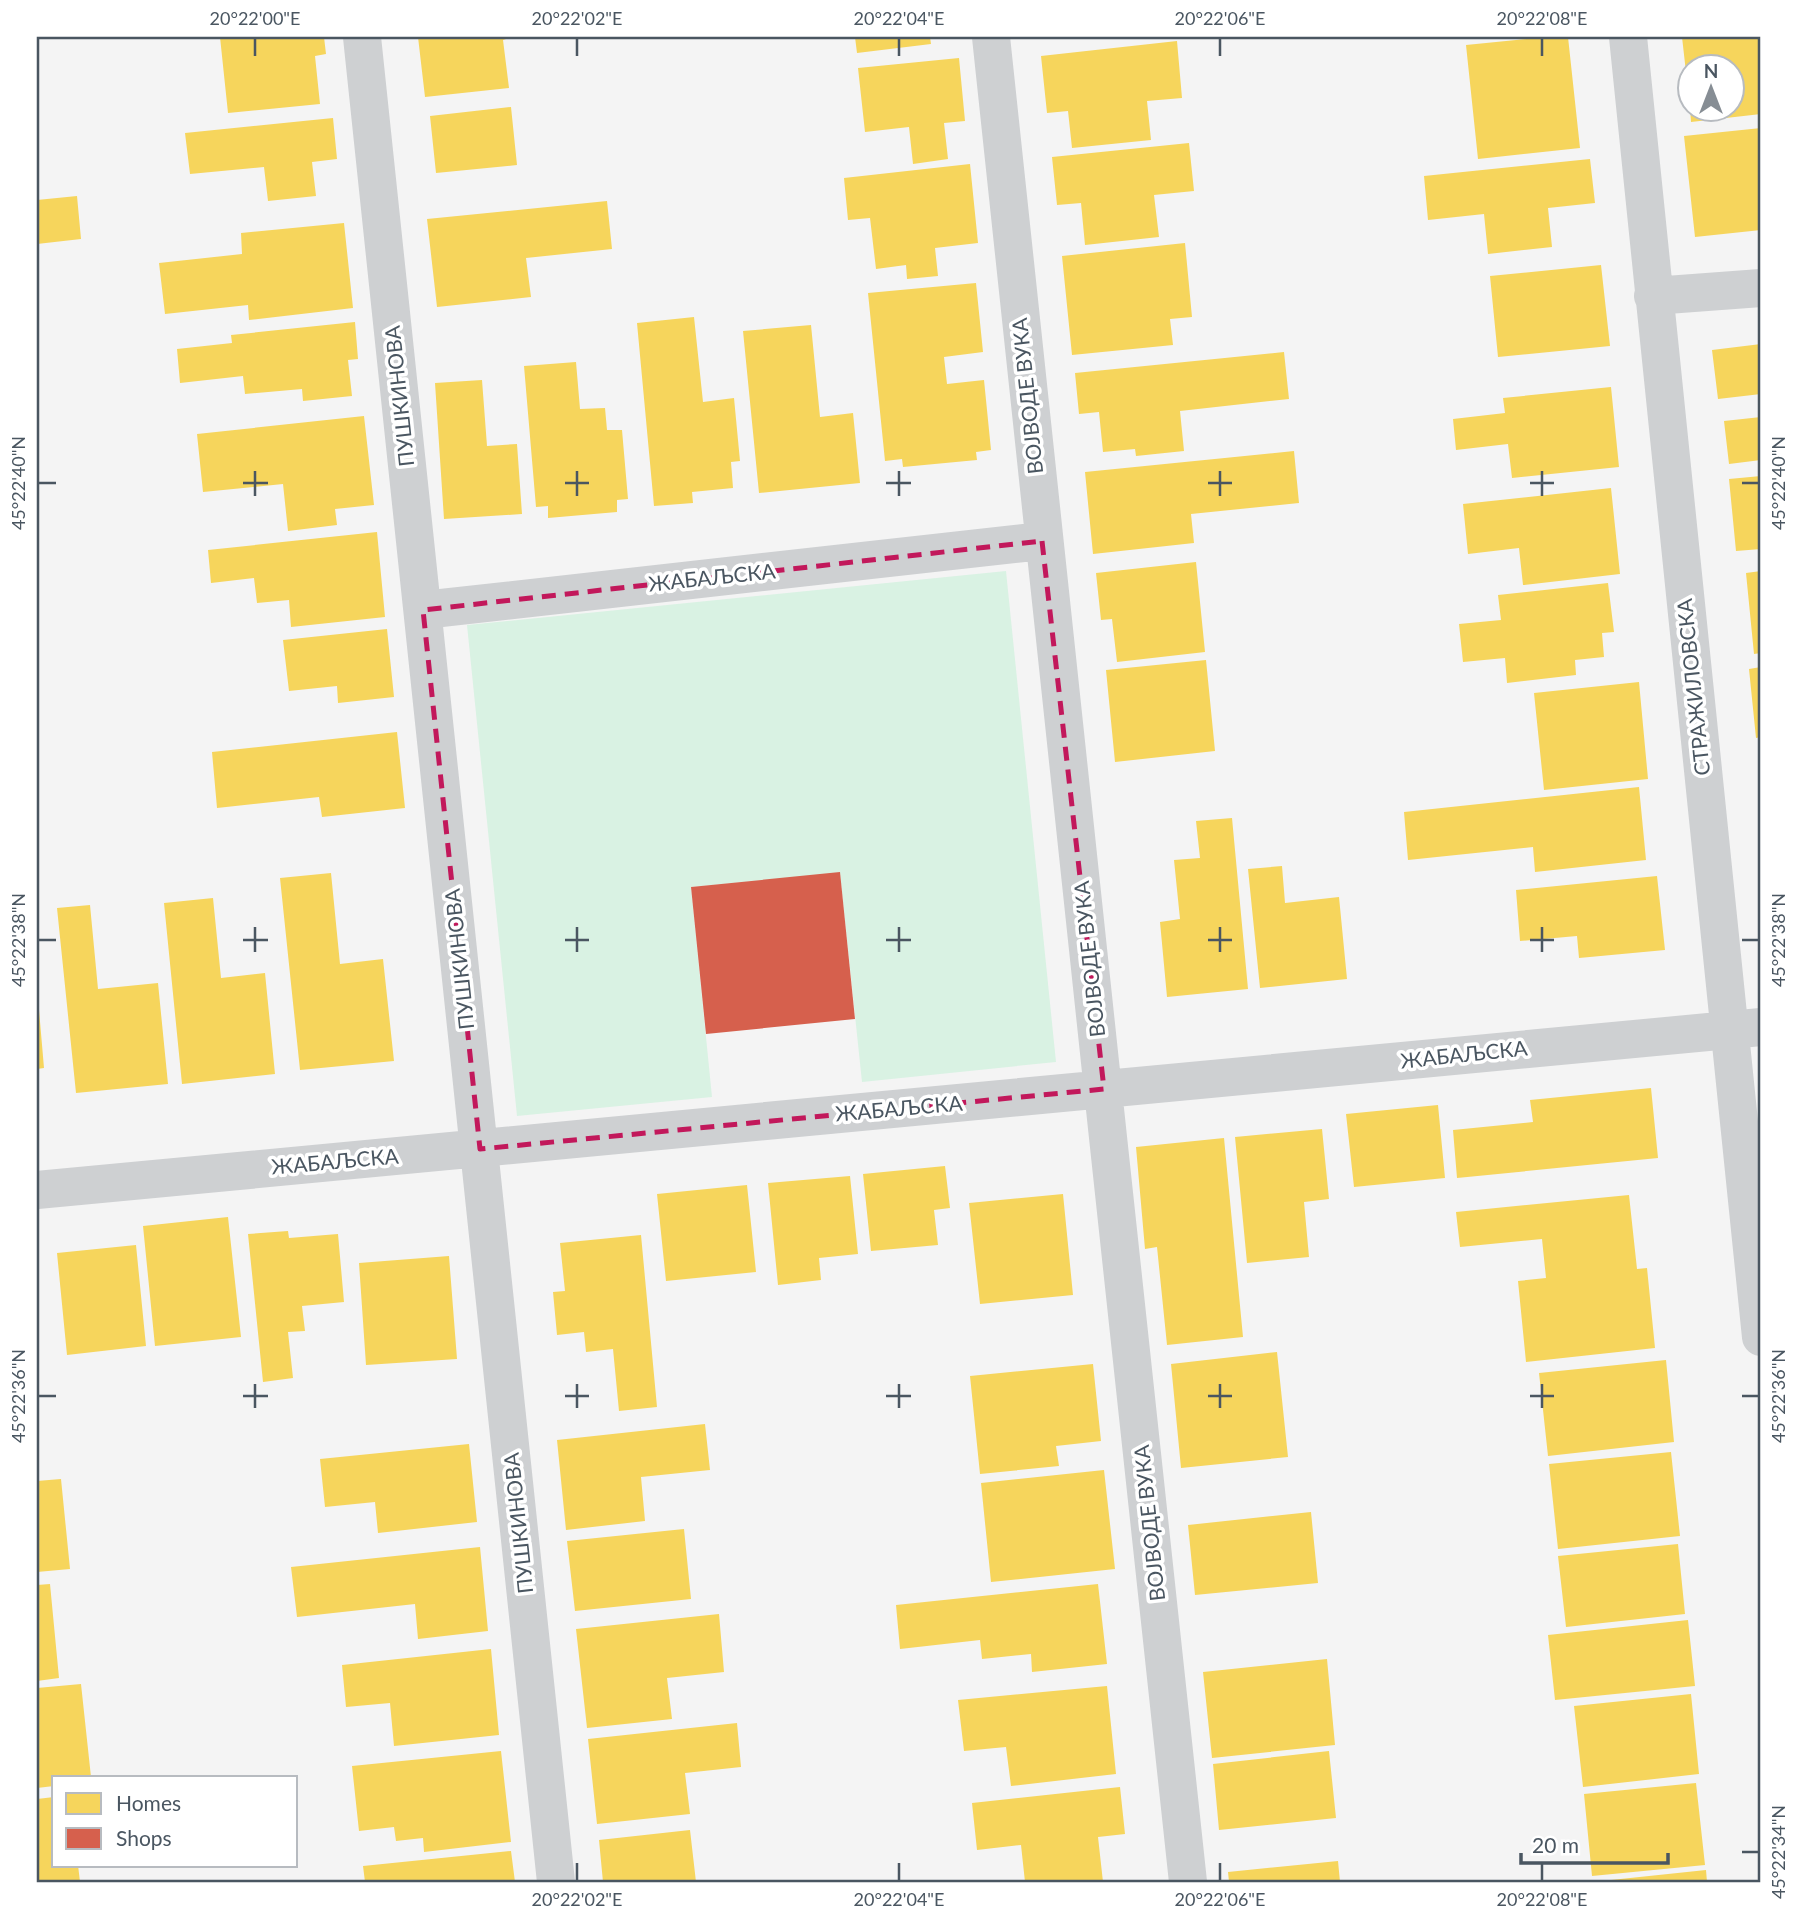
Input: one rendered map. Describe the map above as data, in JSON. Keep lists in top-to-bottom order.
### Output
{
  "streets": {
    "street": [
      "ПУШКИНОВА",
      "ВОЈВОДЕ ВУКА",
      "ЖАБАЉСКА",
      "СТРАЖИЛОВСКА"
    ]
  },
  "crossings": [
    ["ПУШКИНОВА", "ЖАБАЉСКА"],
    ["ВОЈВОДЕ ВУКА", "ЖАБАЉСКА"],
    ["ЖАБАЉСКА", "СТРАЖИЛОВСКА"]
  ],
  "legend": ["Homes", "Shops"],
  "scale_bar": "20 m",
  "north": "top",
  "coordinates": [
    "20°22'00\"E",
    "20°22'02\"E",
    "20°22'04\"E",
    "20°22'06\"E",
    "20°22'08\"E",
    "45°22'40\"N",
    "45°22'38\"N",
    "45°22'36\"N",
    "45°22'34\"N"
  ]
}
